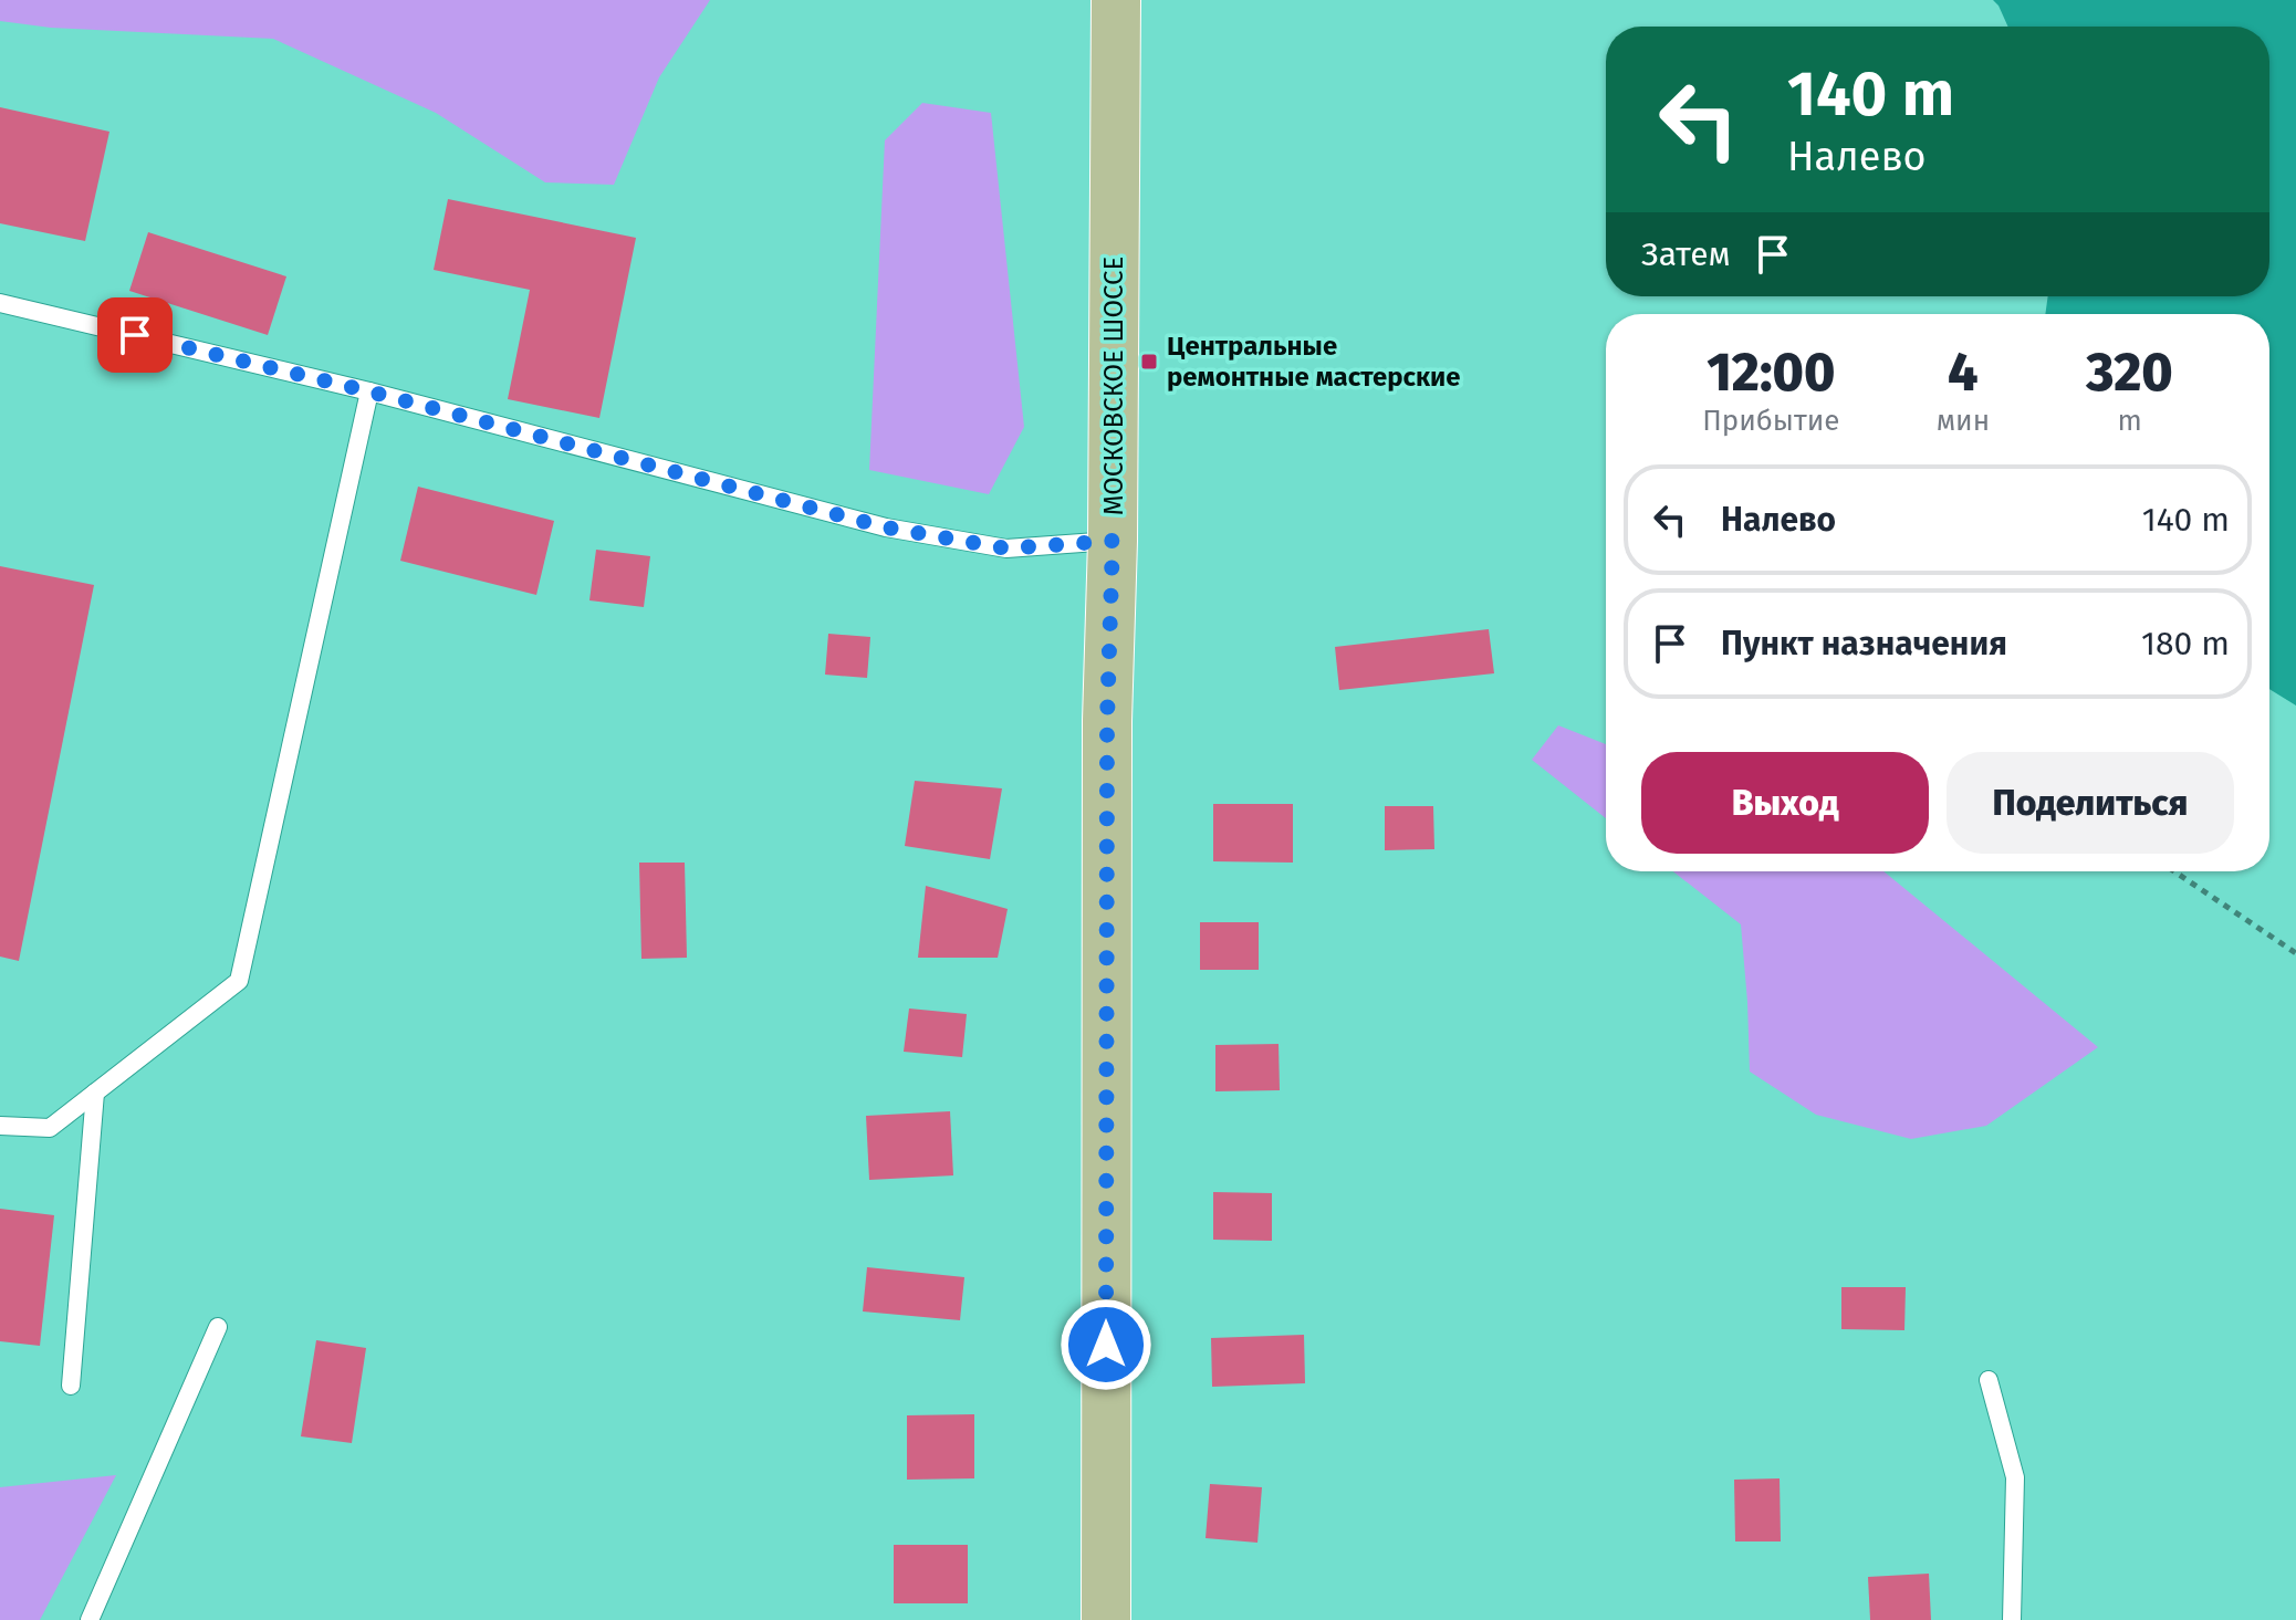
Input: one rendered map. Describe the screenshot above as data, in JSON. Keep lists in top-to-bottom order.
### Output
{
  "streets": {
    "main road": ["МОСКОВСКОЕ ШОССЕ"]
  },
  "places": {
    "transit": ["Центральные ремонтные мастерские"]
  },
  "page": {
    "turn": ["140 m", "Налево"],
    "then": "Затем",
    "eta": [
      "12:00",
      "Прибытие",
      "4",
      "мин",
      "320",
      "m"
    ],
    "list": [
      {
        "name": "Налево",
        "value": "140 m"
      },
      {
        "name": "Пункт назначения",
        "value": "180 m"
      }
    ],
    "buttons": ["Выход", "Поделиться"]
  }
}
